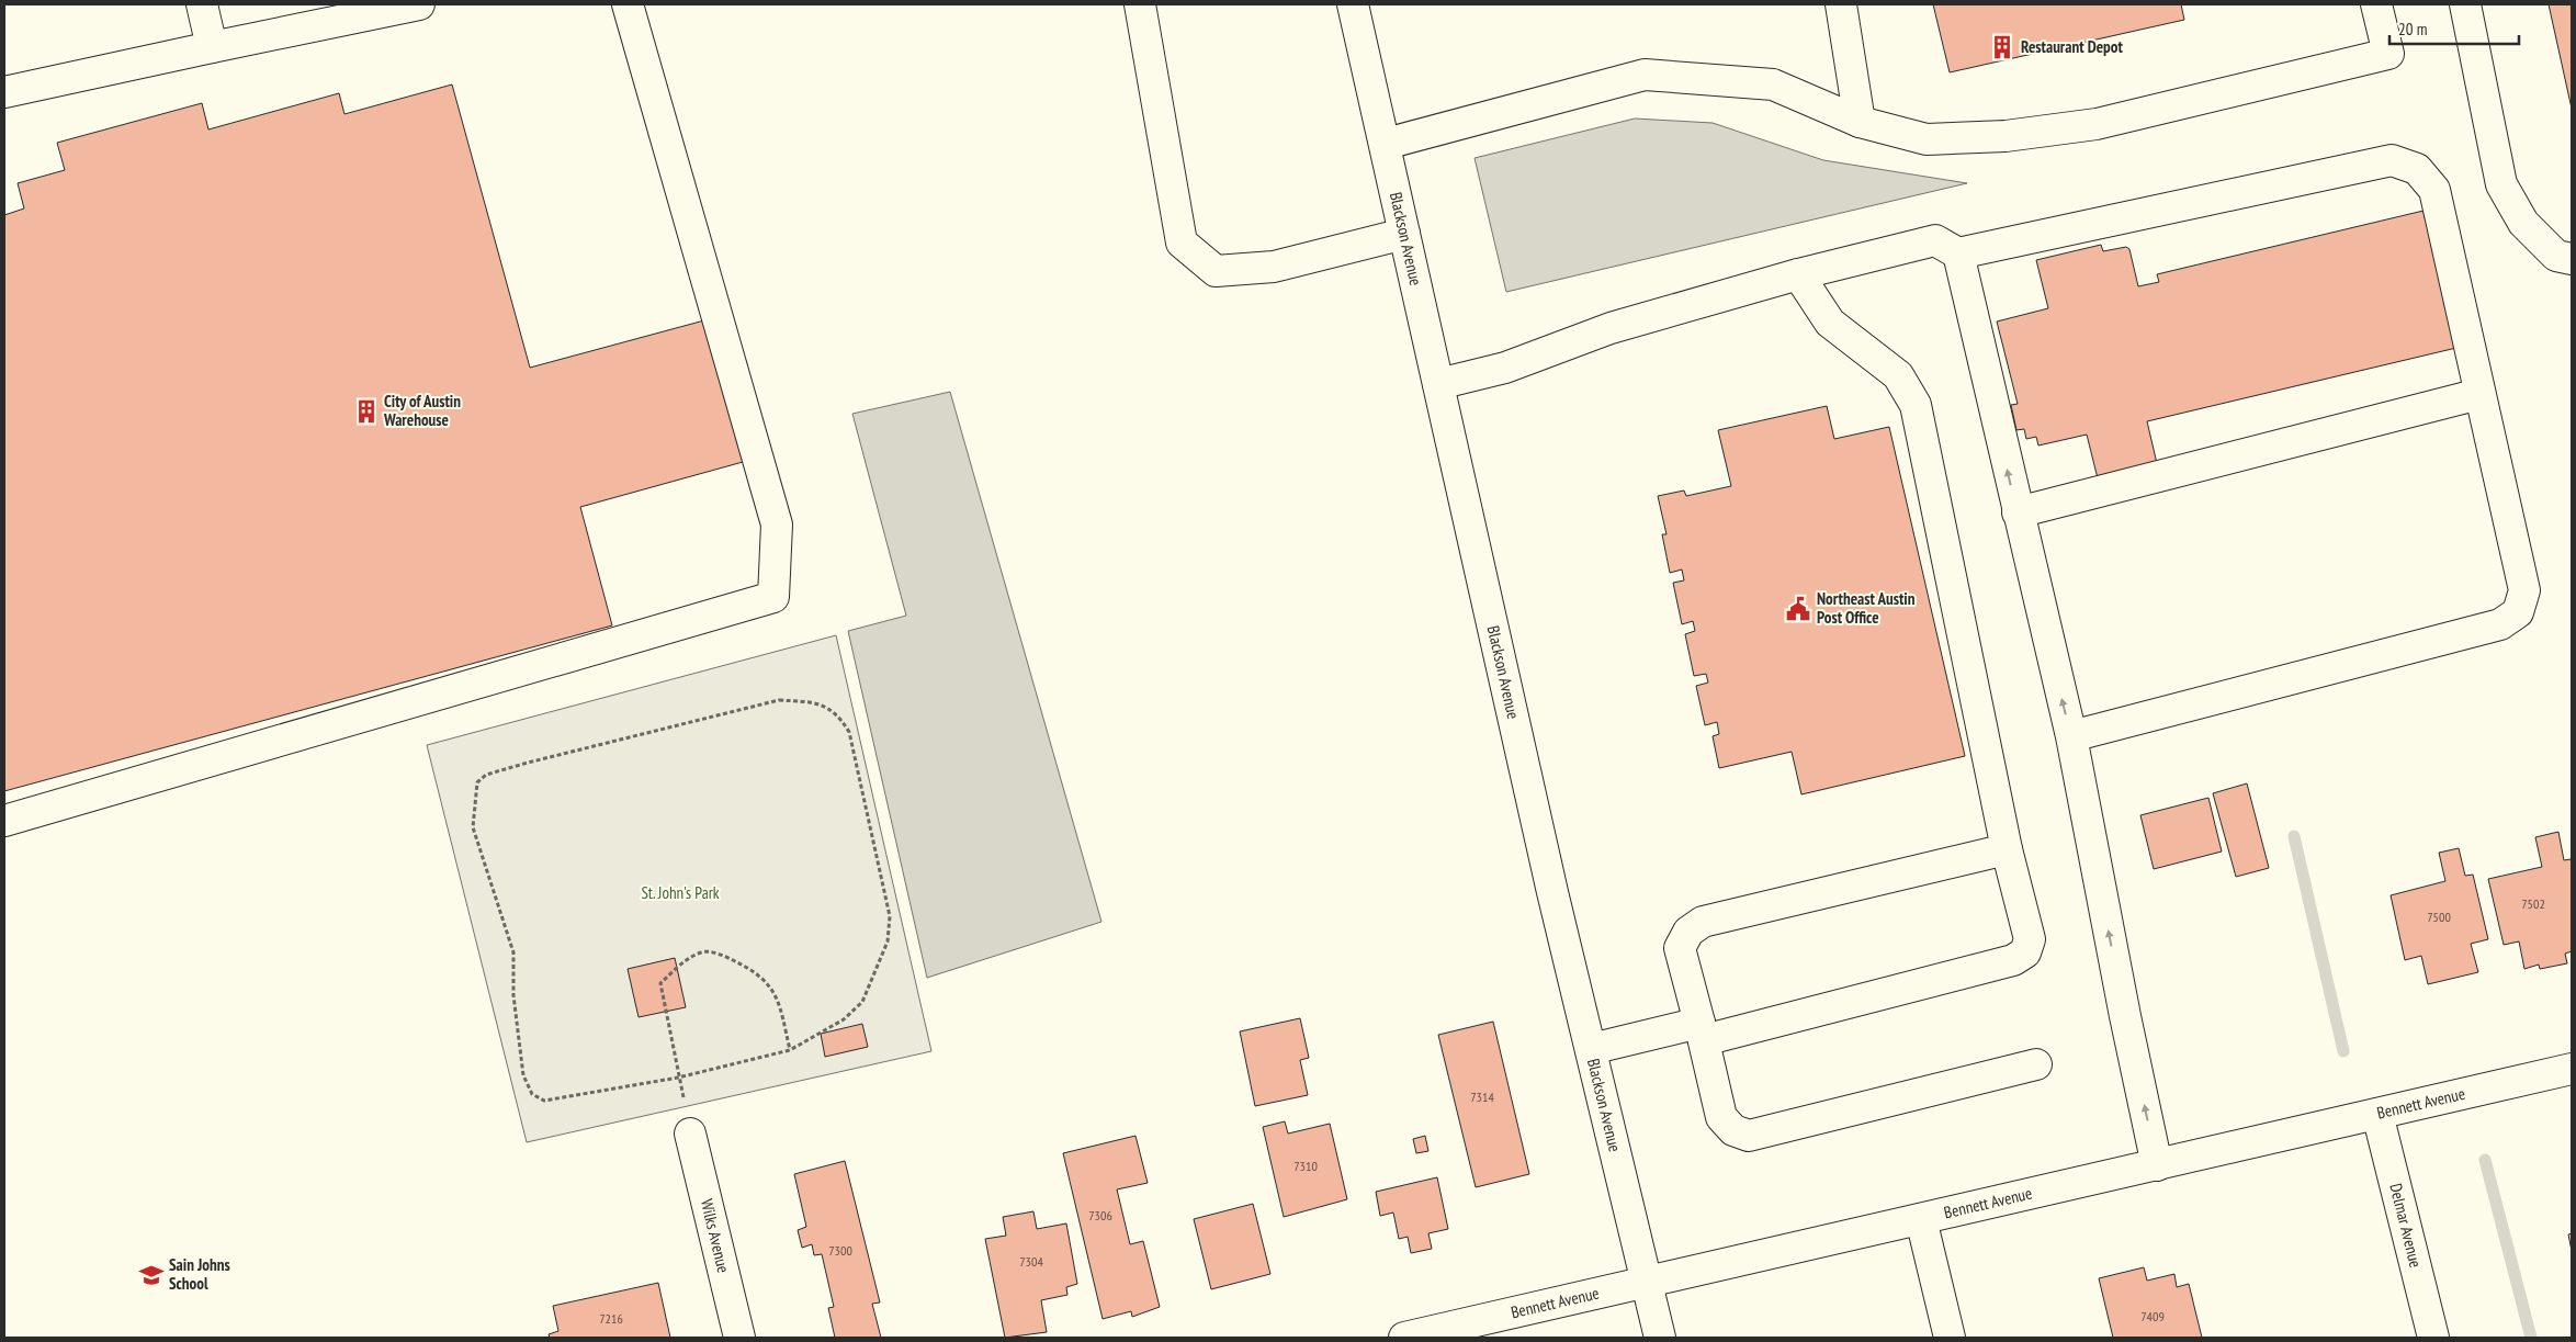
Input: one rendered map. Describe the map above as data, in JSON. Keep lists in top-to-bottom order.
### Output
{
  "streets": {
    "street": [
      "Blackson Avenue",
      "Bennett Avenue",
      "Delmar Avenue",
      "Wilks Avenue"
    ]
  },
  "crossings": [
    ["Blackson Avenue", "Bennett Avenue"],
    ["Bennett Avenue", "Delmar Avenue"]
  ],
  "parks": ["St. John's Park"],
  "places": {
    "building": ["Restaurant Depot", "City of Austin Warehouse"],
    "public building": ["Northeast Austin Post Office"],
    "school or university": ["Sain Johns School"]
  },
  "house_numbers": [
    "7502",
    "7500",
    "7314",
    "7310",
    "7306",
    "7300",
    "7304",
    "7409",
    "7216"
  ],
  "scale_bar": "20 m"
}
